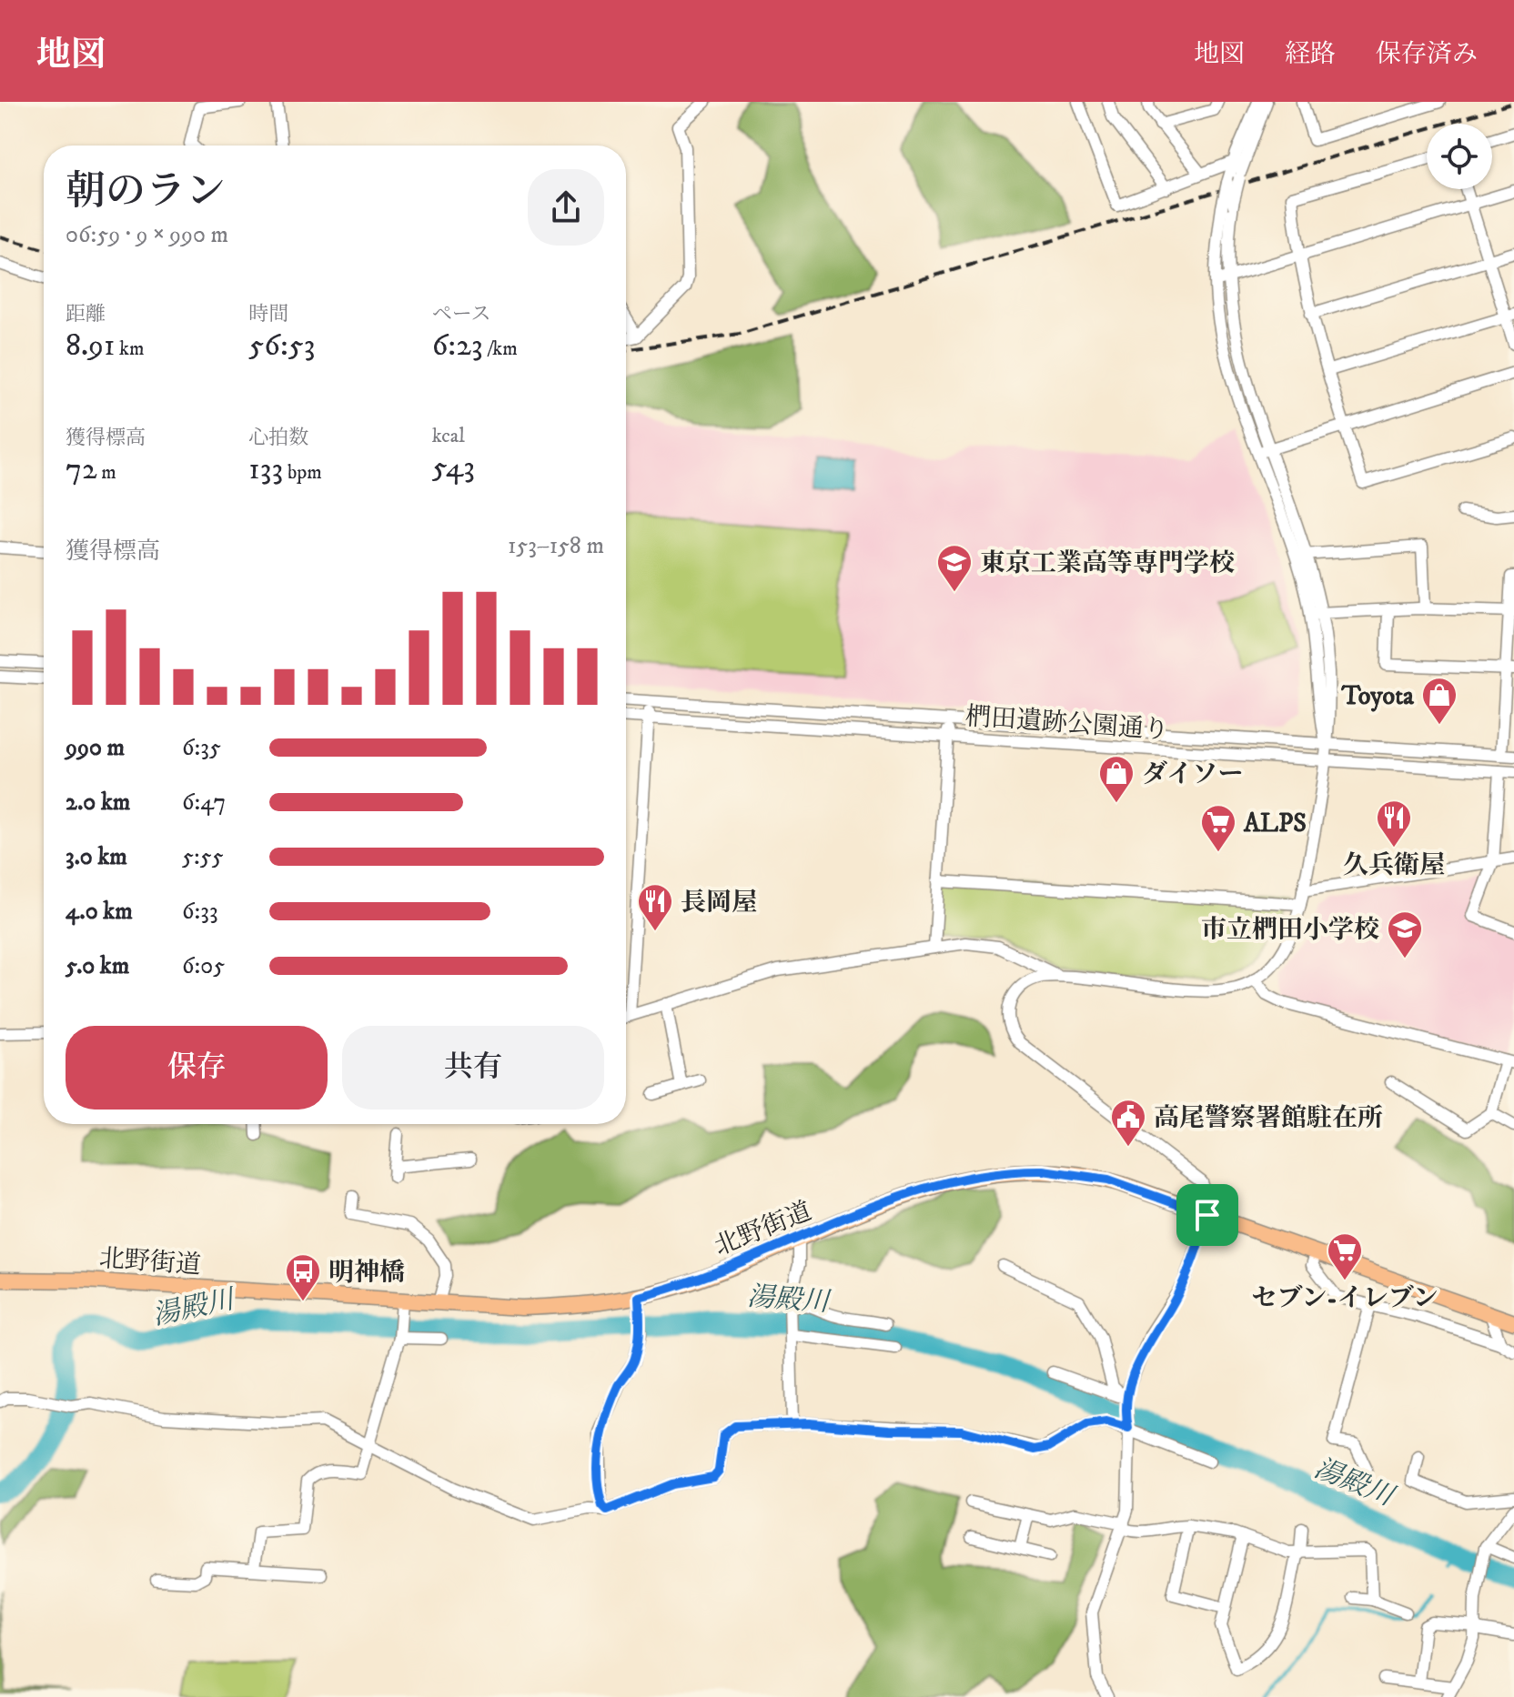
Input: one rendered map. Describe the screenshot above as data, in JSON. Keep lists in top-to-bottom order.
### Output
{
  "streets": {
    "main road": ["北野街道"],
    "street": ["椚田遺跡公園通り"]
  },
  "water": ["湯殿川"],
  "places": {
    "school or university": ["東京工業高等専門学校", "市立椚田小学校"],
    "shop": ["Toyota", "ダイソー"],
    "restaurant": ["久兵衛屋", "長岡屋"],
    "supermarket": ["ALPS", "セブン-イレブン"],
    "public building": ["高尾警察署館駐在所"],
    "bus stop": ["明神橋"]
  },
  "page": {
    "header": "地図",
    "nav": ["地図", "経路", "保存済み"],
    "heading": ["朝のラン", "06:59 · 9 × 990 m"],
    "stats": [
      ["距離", "8.91 km"],
      ["時間", "56:53"],
      ["ペース", "6:23 /km"],
      ["獲得標高", "72 m"],
      ["心拍数", "133 bpm"],
      ["kcal", "543"]
    ],
    "chart": ["獲得標高", "153–158 m"],
    "list": [
      {
        "name": "990 m",
        "note": "6:35"
      },
      {
        "name": "2.0 km",
        "note": "6:47"
      },
      {
        "name": "3.0 km",
        "note": "5:55"
      },
      {
        "name": "4.0 km",
        "note": "6:33"
      },
      {
        "name": "5.0 km",
        "note": "6:05"
      }
    ],
    "buttons": ["保存", "共有"]
  }
}
